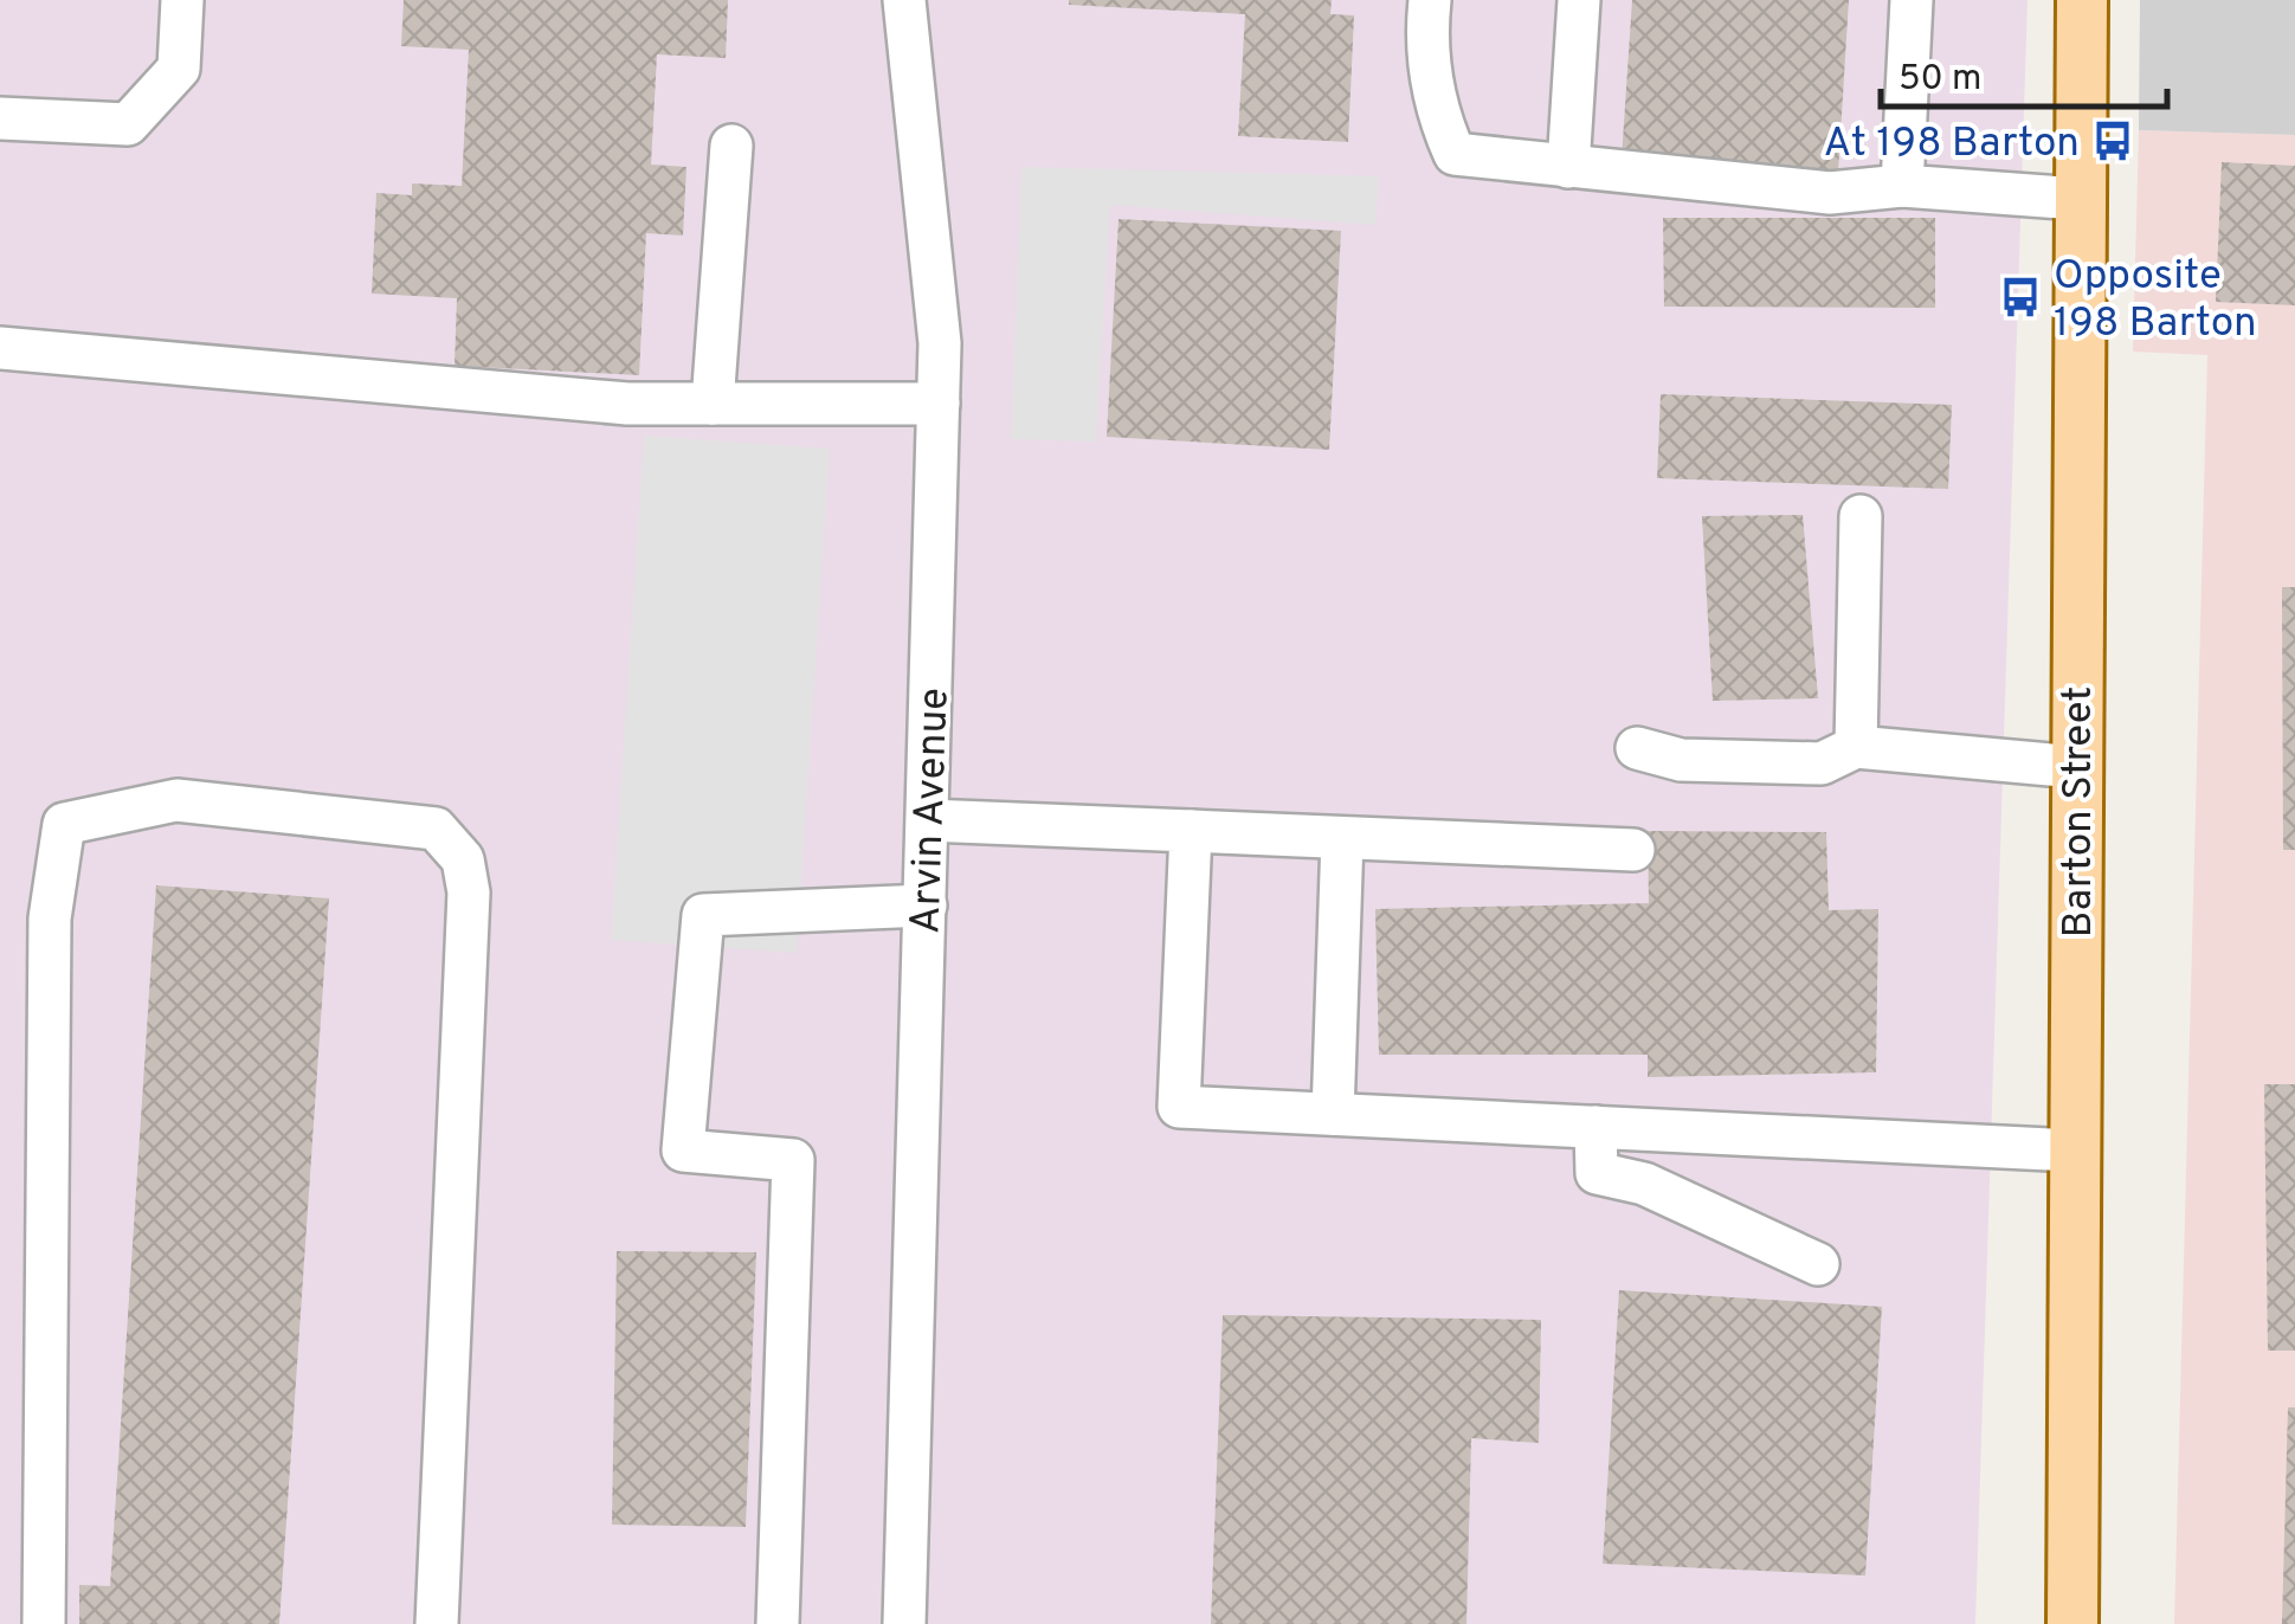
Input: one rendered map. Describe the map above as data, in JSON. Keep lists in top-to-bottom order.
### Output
{
  "streets": {
    "main road": ["Barton Street"],
    "street": ["Arvin Avenue"]
  },
  "places": {
    "bus stop": ["At 198 Barton", "Opposite 198 Barton"]
  },
  "scale_bar": "50 m"
}
